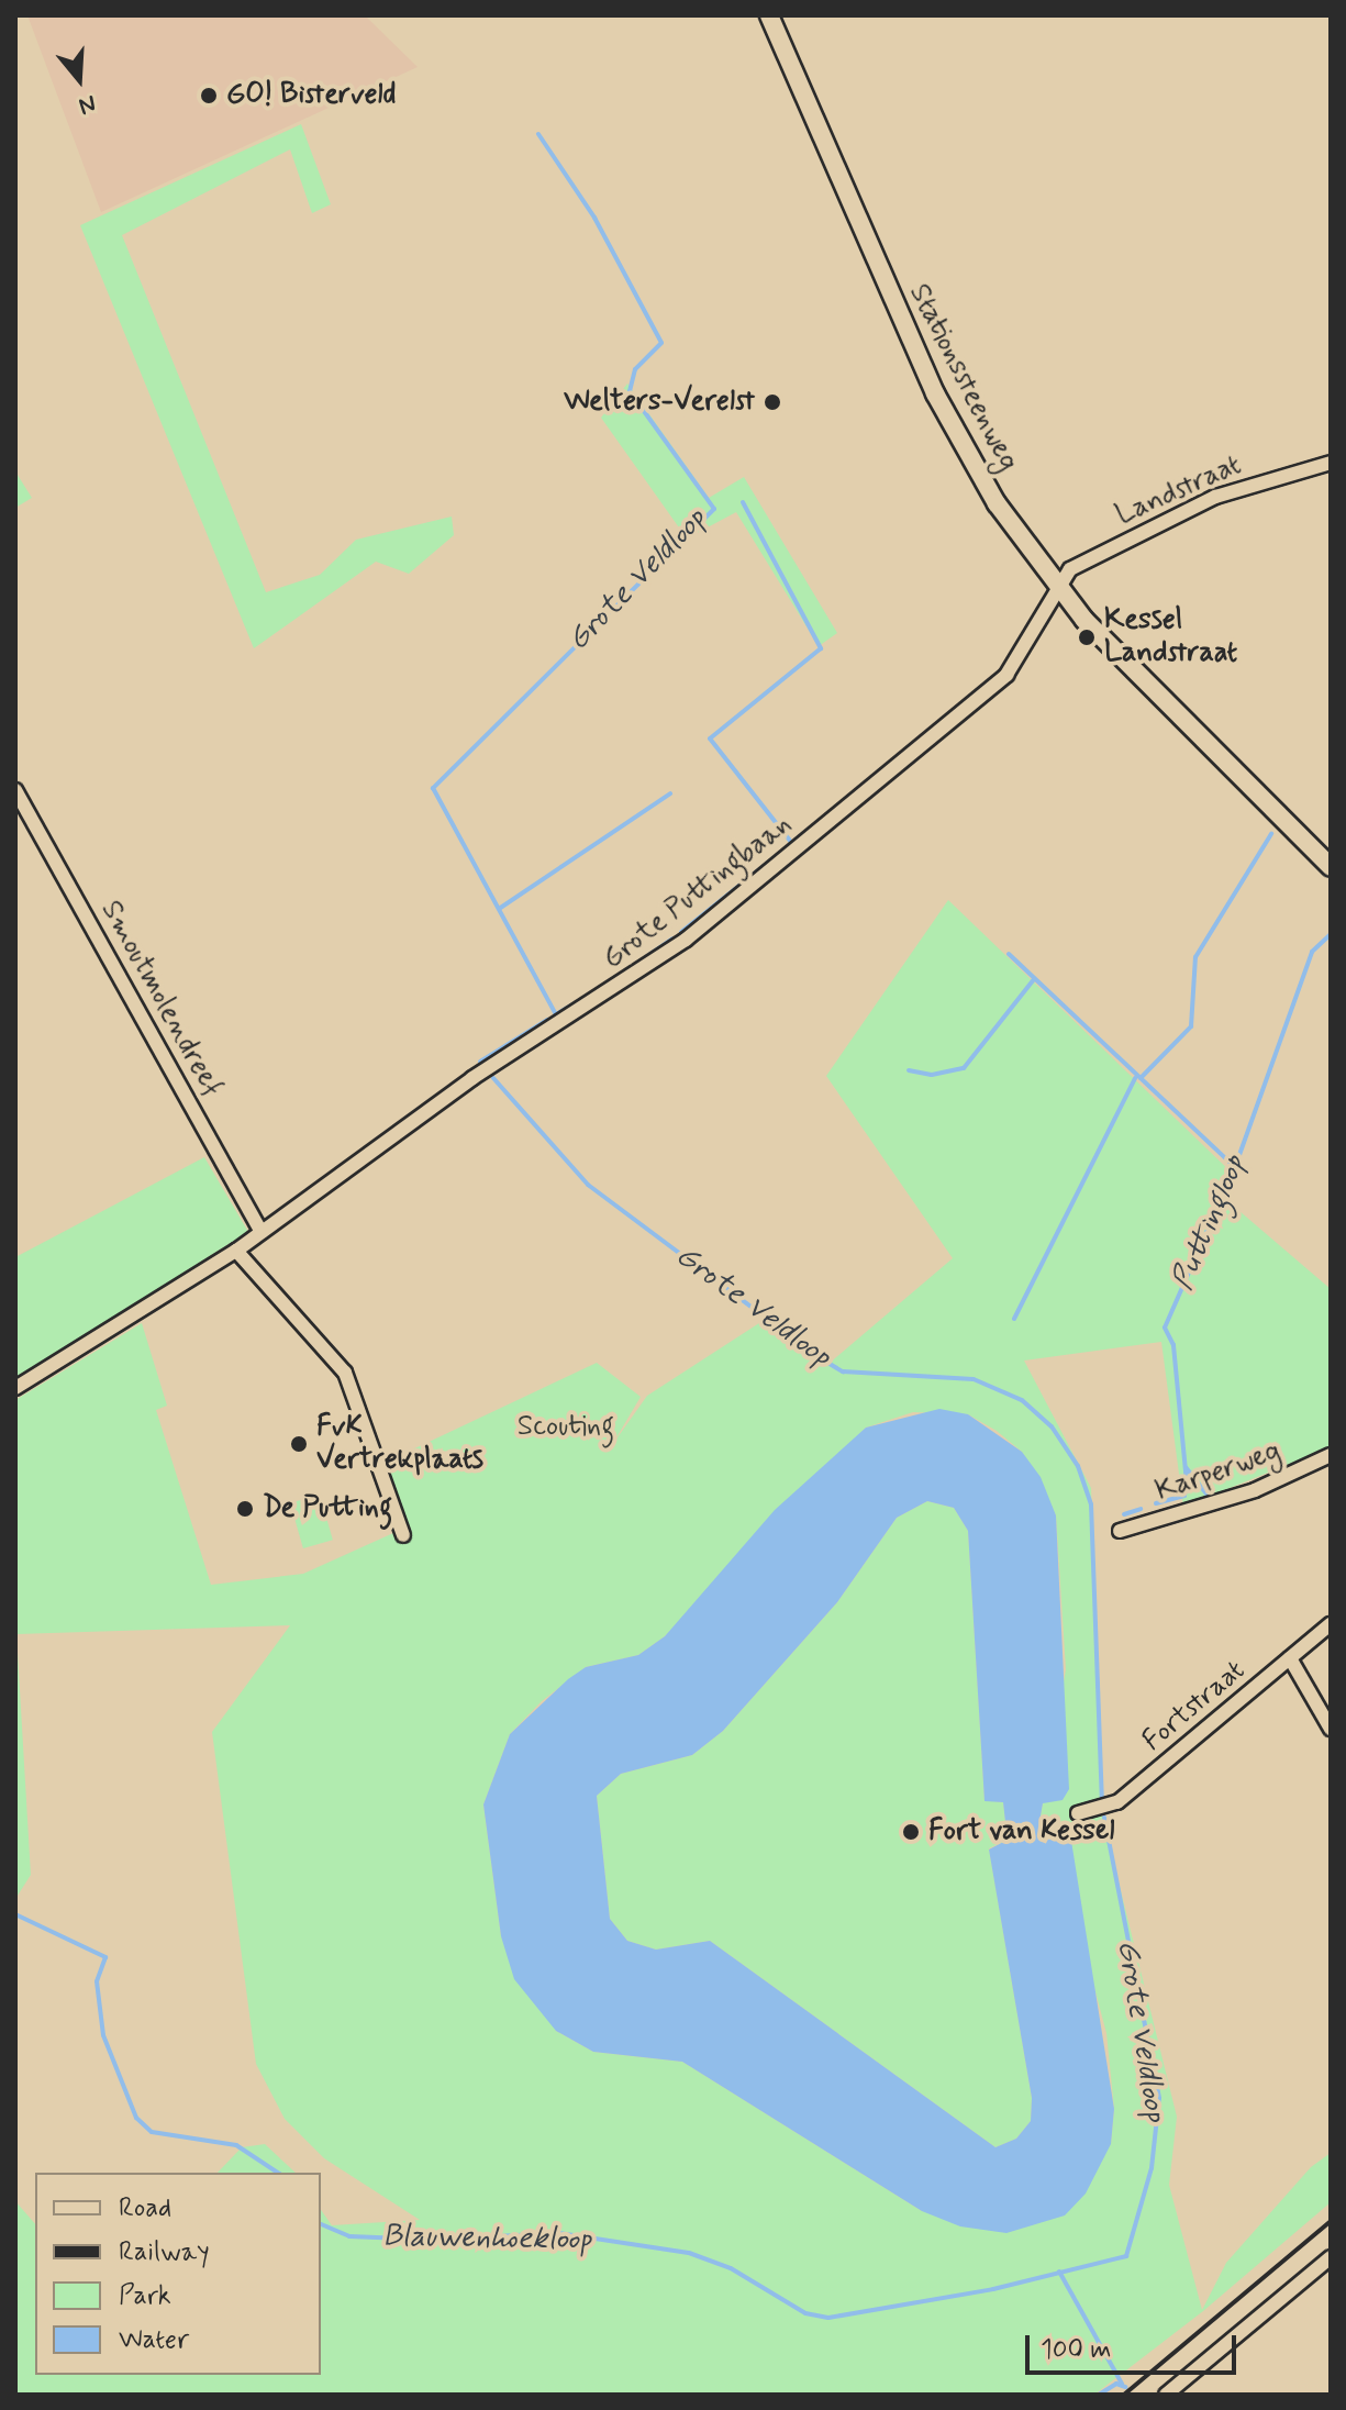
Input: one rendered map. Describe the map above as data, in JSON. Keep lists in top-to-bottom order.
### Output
{
  "streets": {
    "street": [
      "Stationssteenweg",
      "Landstraat",
      "Grote Puttingbaan",
      "Smoutmolendreef",
      "Karperweg",
      "Fortstraat"
    ]
  },
  "crossings": [
    ["Stationssteenweg", "Landstraat"],
    ["Stationssteenweg", "Grote Puttingbaan"],
    ["Landstraat", "Grote Puttingbaan"],
    ["Grote Puttingbaan", "Smoutmolendreef"]
  ],
  "water": ["Grote Veldloop", "Puttingloop", "Blauwenhoekloop"],
  "parks": ["Scouting"],
  "places": [
    "GO! Bisterveld",
    "Welters-Verelst",
    "Kessel Landstraat",
    "FvK Vertrekplaats",
    "De Putting",
    "Fort van Kessel"
  ],
  "legend": [
    "Road",
    "Railway",
    "Park",
    "Water"
  ],
  "scale_bar": "100 m",
  "north": "bottom"
}
